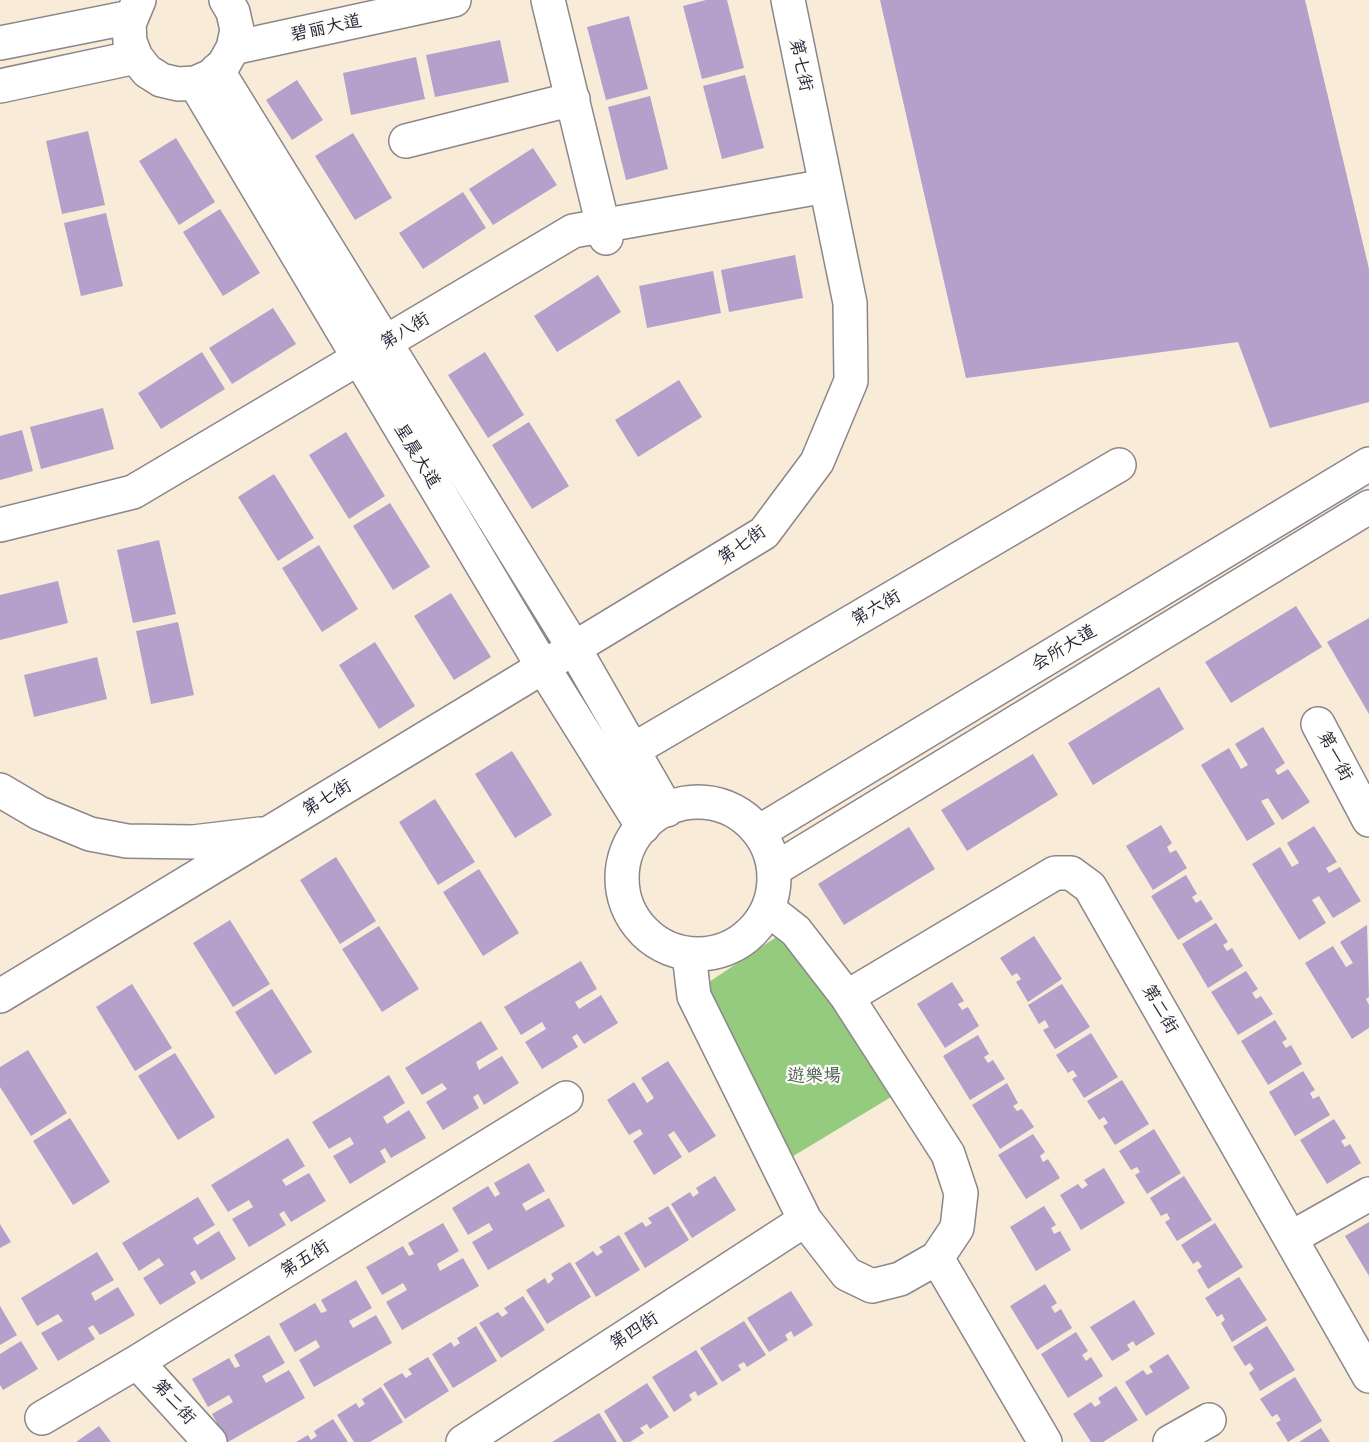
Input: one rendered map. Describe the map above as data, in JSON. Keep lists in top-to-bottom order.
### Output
{
  "streets": {
    "street": [
      "碧丽大道",
      "第七街",
      "第八街",
      "星晨大道",
      "第六街",
      "会所大道",
      "第一街",
      "第二街",
      "第五街",
      "第四街"
    ]
  },
  "crossings": [
    ["碧丽大道", "星晨大道"],
    ["第七街", "第八街"],
    ["第七街", "星晨大道"],
    ["第八街", "星晨大道"],
    ["星晨大道", "第六街"],
    ["星晨大道", "会所大道"],
    ["第二街", "第五街"]
  ],
  "parks": ["遊樂場"]
}
